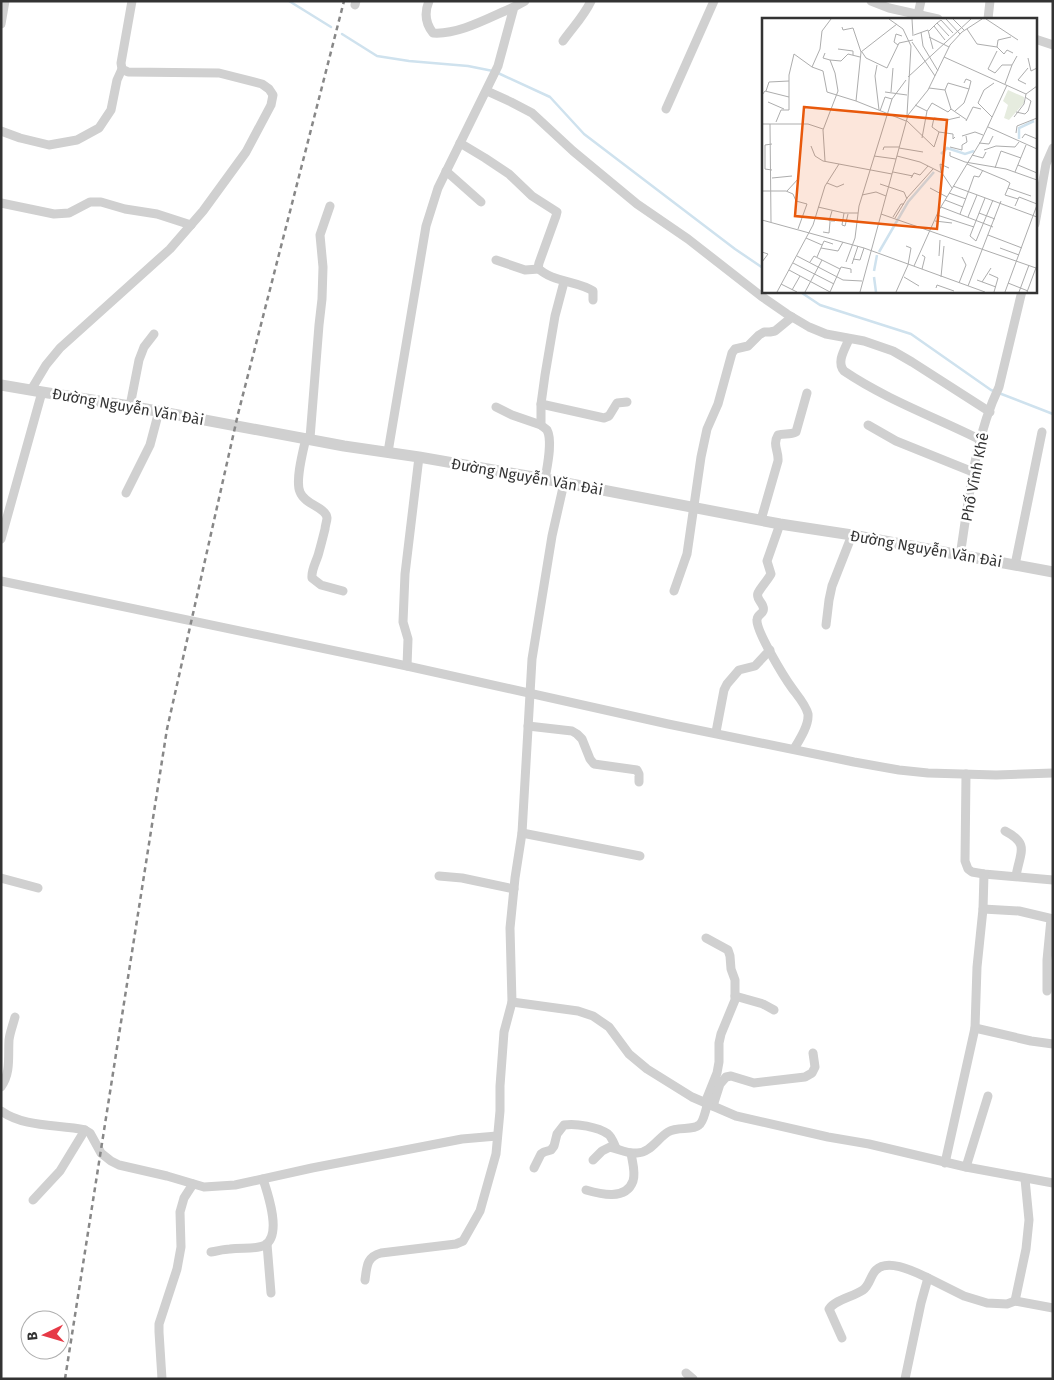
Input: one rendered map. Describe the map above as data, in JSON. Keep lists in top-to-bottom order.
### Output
{
  "streets": {
    "street": ["Đường Nguyễn Văn Đài", "Phố Vĩnh Khê"]
  },
  "crossings": [
    ["Đường Nguyễn Văn Đài", "Phố Vĩnh Khê"]
  ],
  "north": "left"
}
